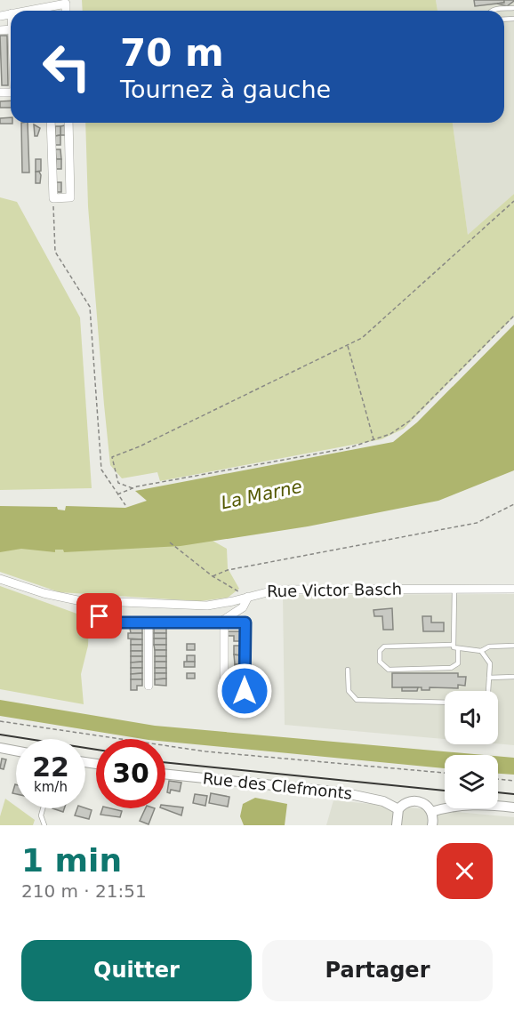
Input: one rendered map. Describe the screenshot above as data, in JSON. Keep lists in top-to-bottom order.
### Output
{
  "streets": {
    "street": ["Rue Victor Basch", "Rue des Clefmonts"]
  },
  "water": ["La Marne"],
  "page": {
    "turn": ["70 m", "Tournez à gauche"],
    "speed": "22 km/h",
    "limit": "30",
    "heading": ["1 min", "210 m · 21:51"],
    "buttons": ["Quitter", "Partager"]
  }
}
